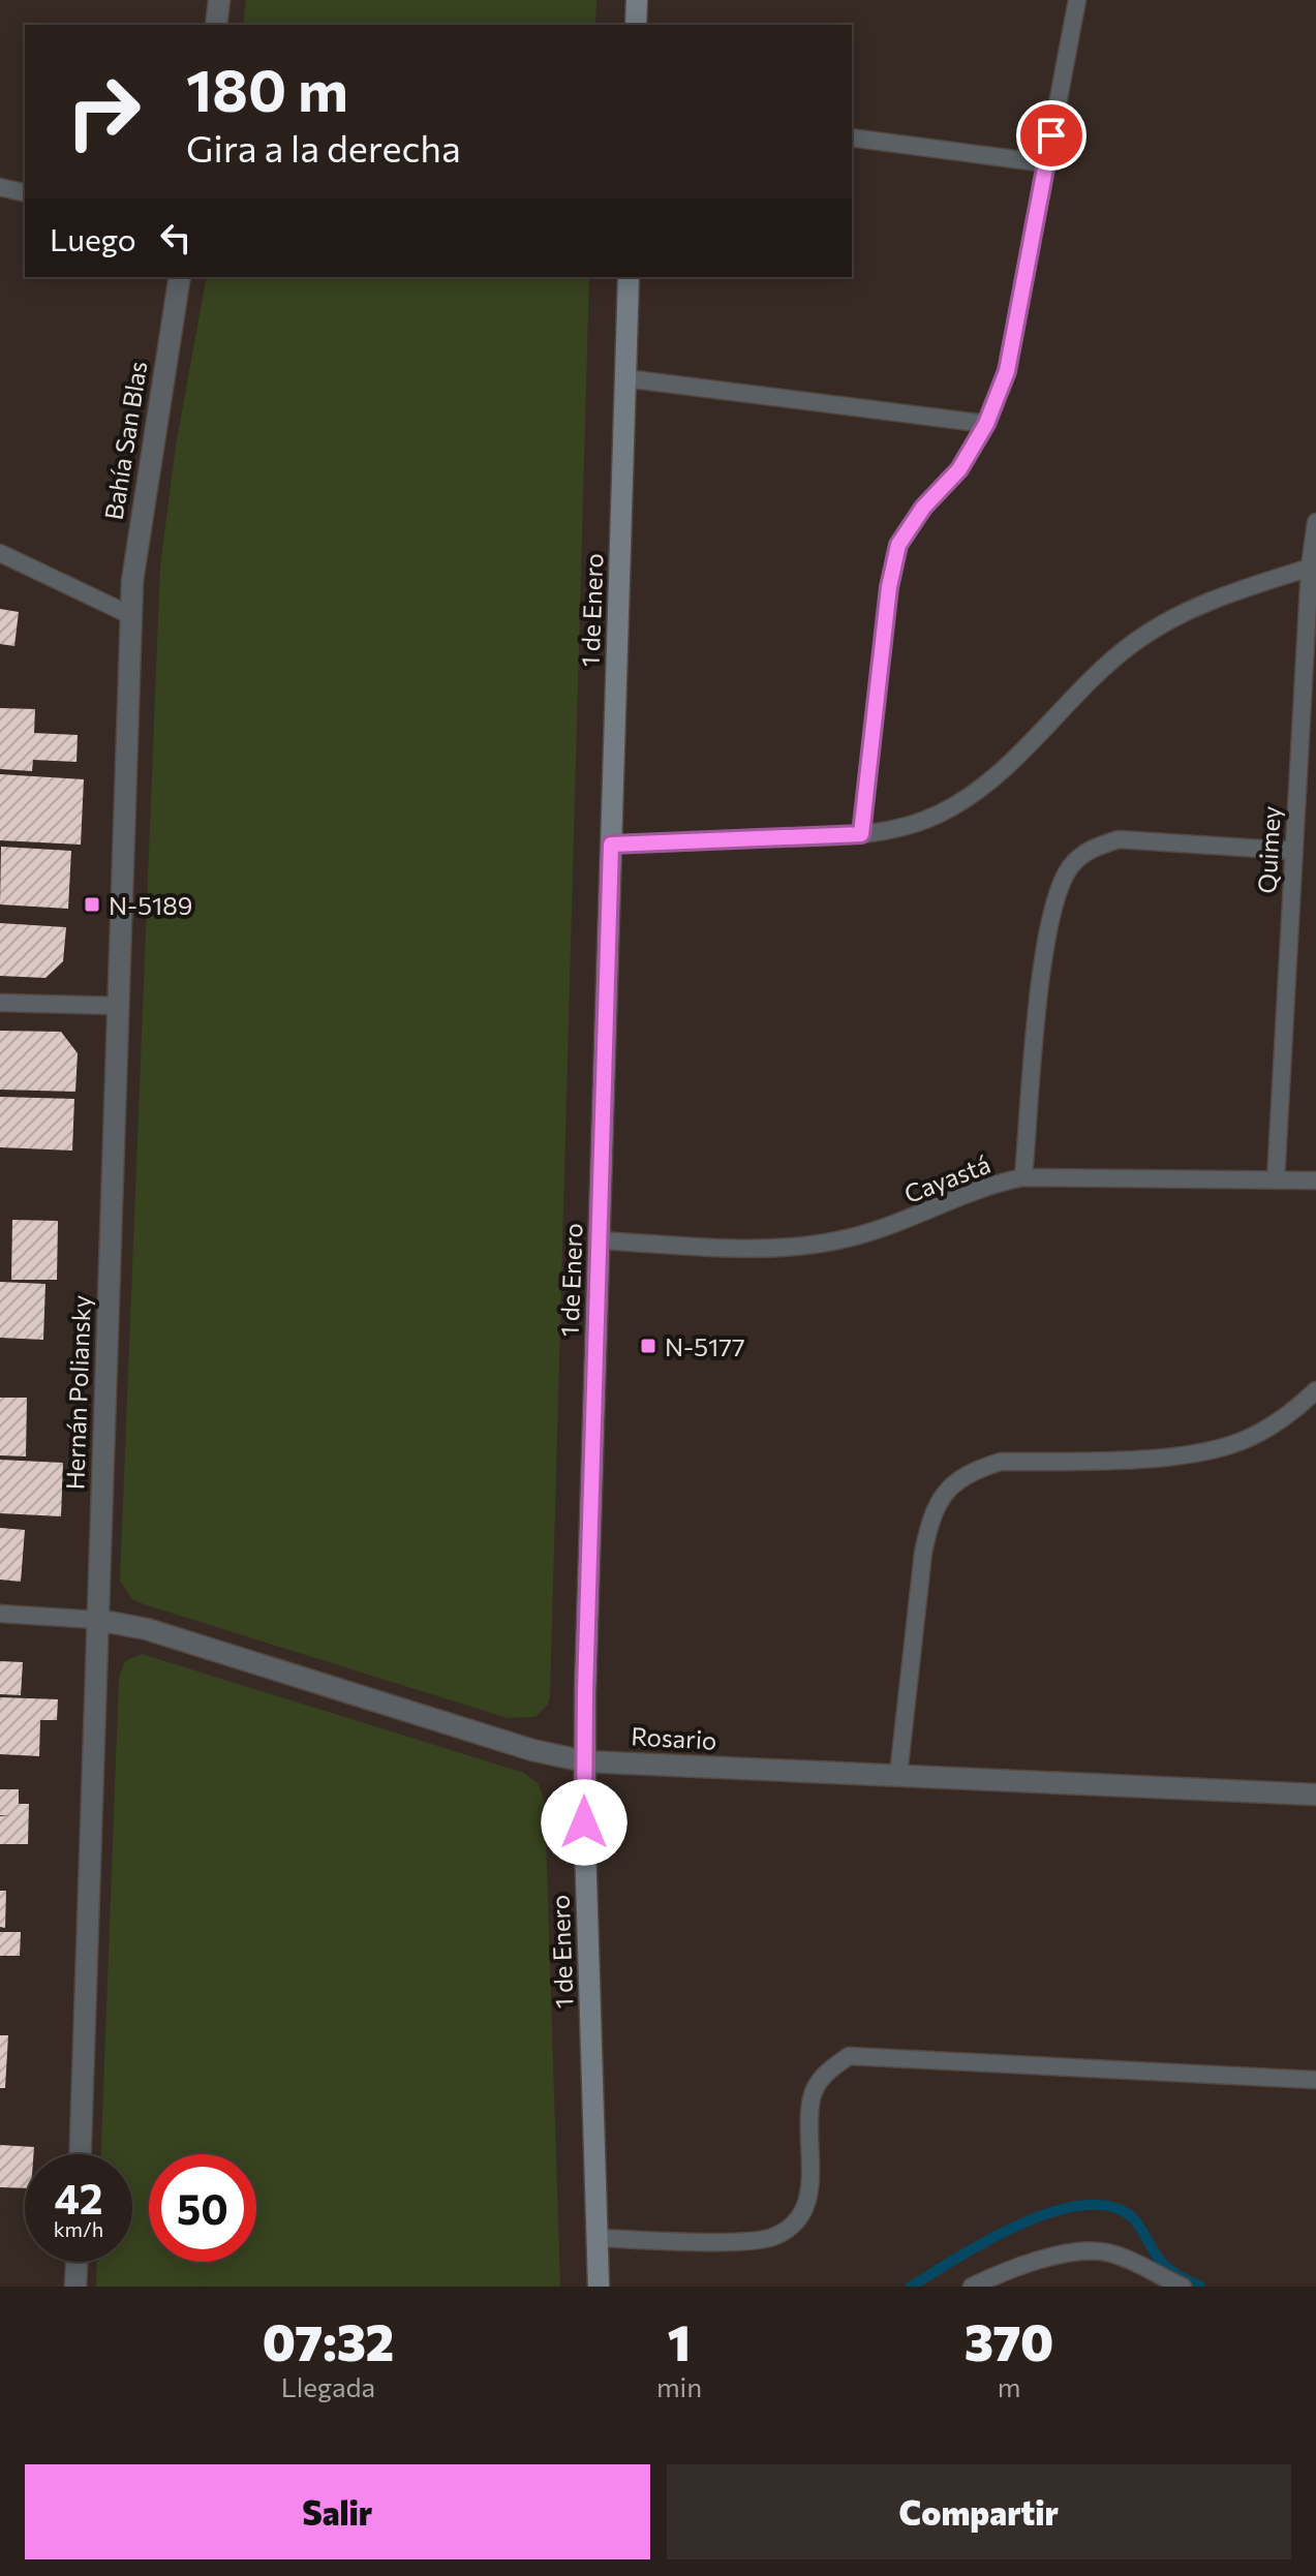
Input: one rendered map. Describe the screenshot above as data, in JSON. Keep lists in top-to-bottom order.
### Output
{
  "streets": {
    "main road": ["1 de Enero"],
    "street": ["Bahía San Blas", "Hernán Poliansky", "Rosario"],
    "lane": ["Quimey", "Cayastá"]
  },
  "crossings": [
    ["Bahía San Blas", "Hernán Poliansky"],
    ["1 de Enero", "Cayastá"],
    ["1 de Enero", "Rosario"],
    ["Quimey", "Cayastá"],
    ["Hernán Poliansky", "Rosario"]
  ],
  "places": {
    "transit": ["N-5189", "N-5177"]
  },
  "page": {
    "turn": ["180 m", "Gira a la derecha"],
    "then": "Luego",
    "speed": "42 km/h",
    "limit": "50",
    "eta": [
      "07:32",
      "Llegada",
      "1",
      "min",
      "370",
      "m"
    ],
    "buttons": ["Salir", "Compartir"]
  }
}
